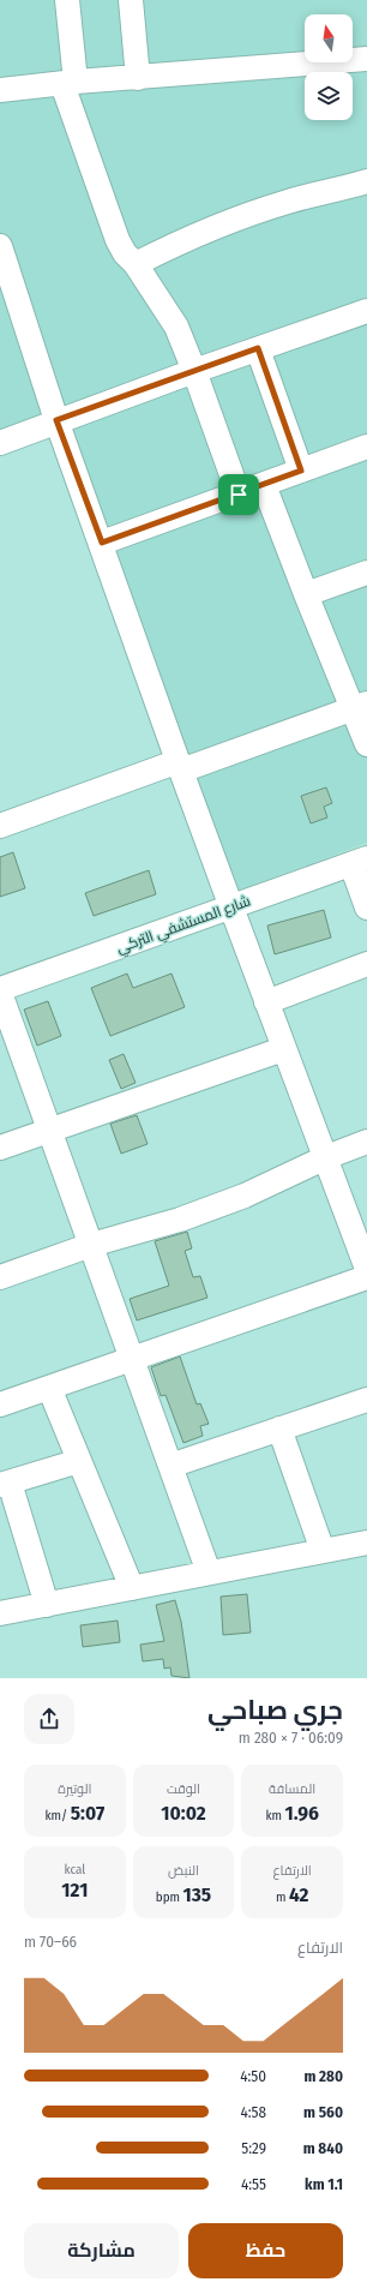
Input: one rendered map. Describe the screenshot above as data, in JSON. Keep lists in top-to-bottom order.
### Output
{
  "streets": {
    "street": ["شارع المستشفي التركي"]
  },
  "north": "top",
  "page": {
    "heading": ["جري صباحي", "06:09 · 7 × 280 m"],
    "stats": [
      ["المسافة", "1.96 km"],
      ["الوقت", "10:02"],
      ["الوتيرة", "5:07 /km"],
      ["الارتفاع", "42 m"],
      ["النبض", "135 bpm"],
      ["kcal", "121"]
    ],
    "chart": ["الارتفاع", "66–70 m"],
    "list": [
      {
        "name": "280 m",
        "note": "4:50"
      },
      {
        "name": "560 m",
        "note": "4:58"
      },
      {
        "name": "840 m",
        "note": "5:29"
      },
      {
        "name": "1.1 km",
        "note": "4:55"
      }
    ],
    "buttons": ["حفظ", "مشاركة"]
  }
}
